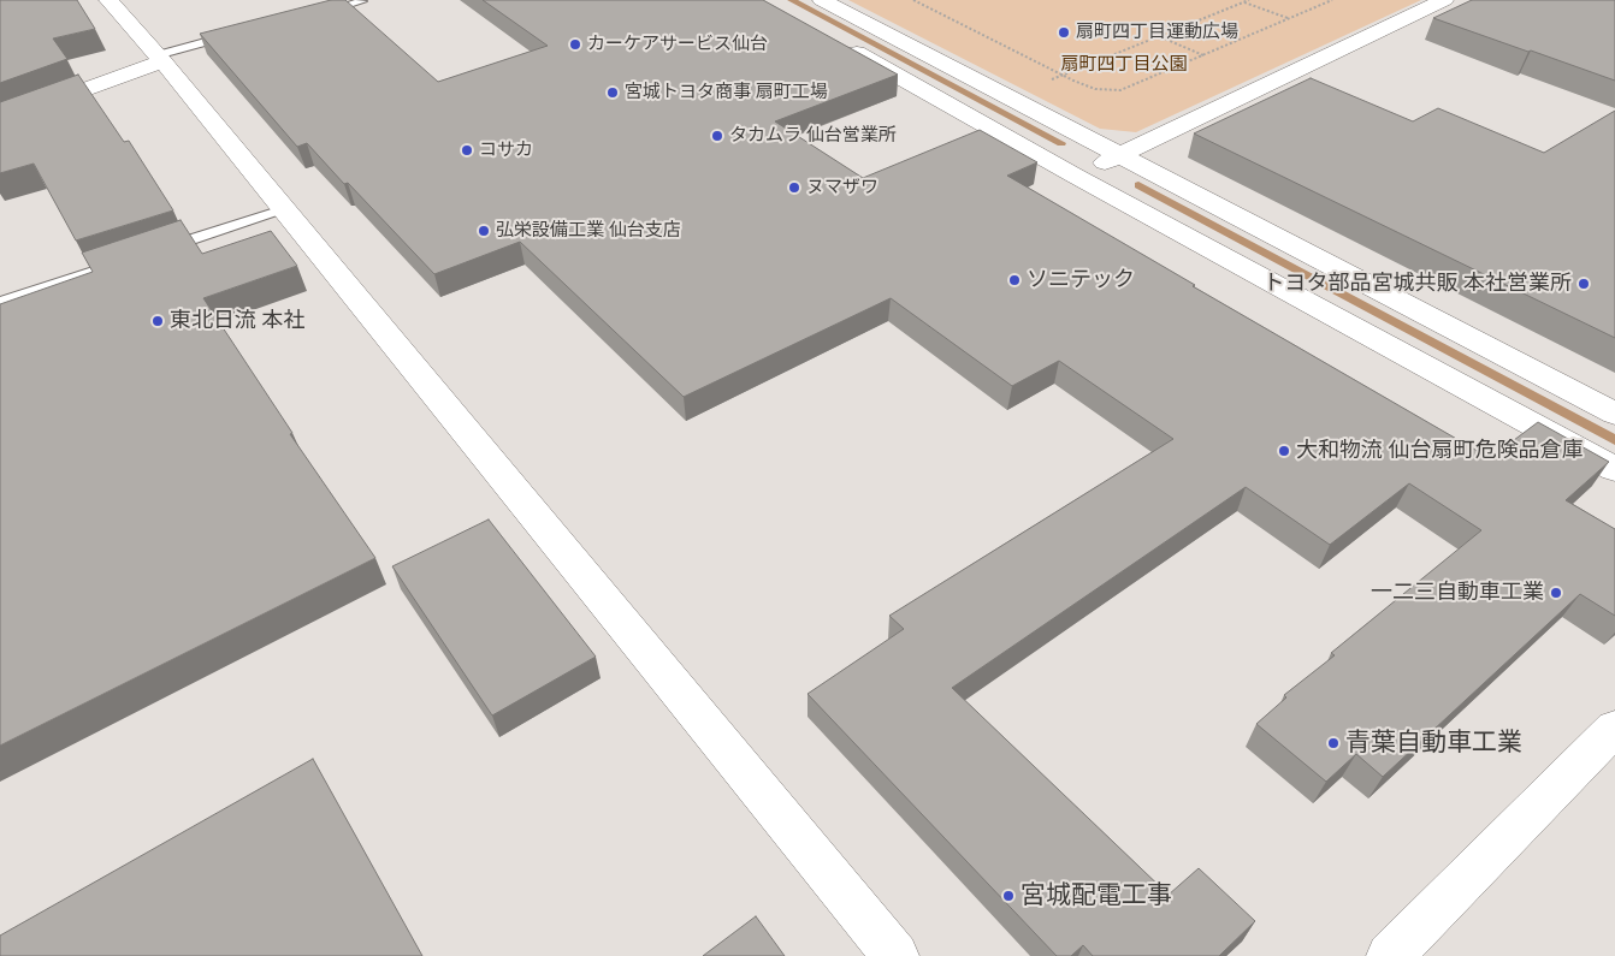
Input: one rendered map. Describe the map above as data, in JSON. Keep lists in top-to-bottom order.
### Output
{
  "parks": ["扇町四丁目公園"],
  "places": [
    "扇町四丁目運動広場",
    "カーケアサービス仙台",
    "宮城トヨタ商事 扇町工場",
    "タカムラ 仙台営業所",
    "コサカ",
    "ヌマザワ",
    "弘栄設備工業 仙台支店",
    "ソニテック",
    "トヨタ部品宮城共販 本社営業所",
    "東北日流 本社",
    "大和物流 仙台扇町危険品倉庫",
    "一二三自動車工業",
    "青葉自動車工業",
    "宮城配電工事"
  ]
}
